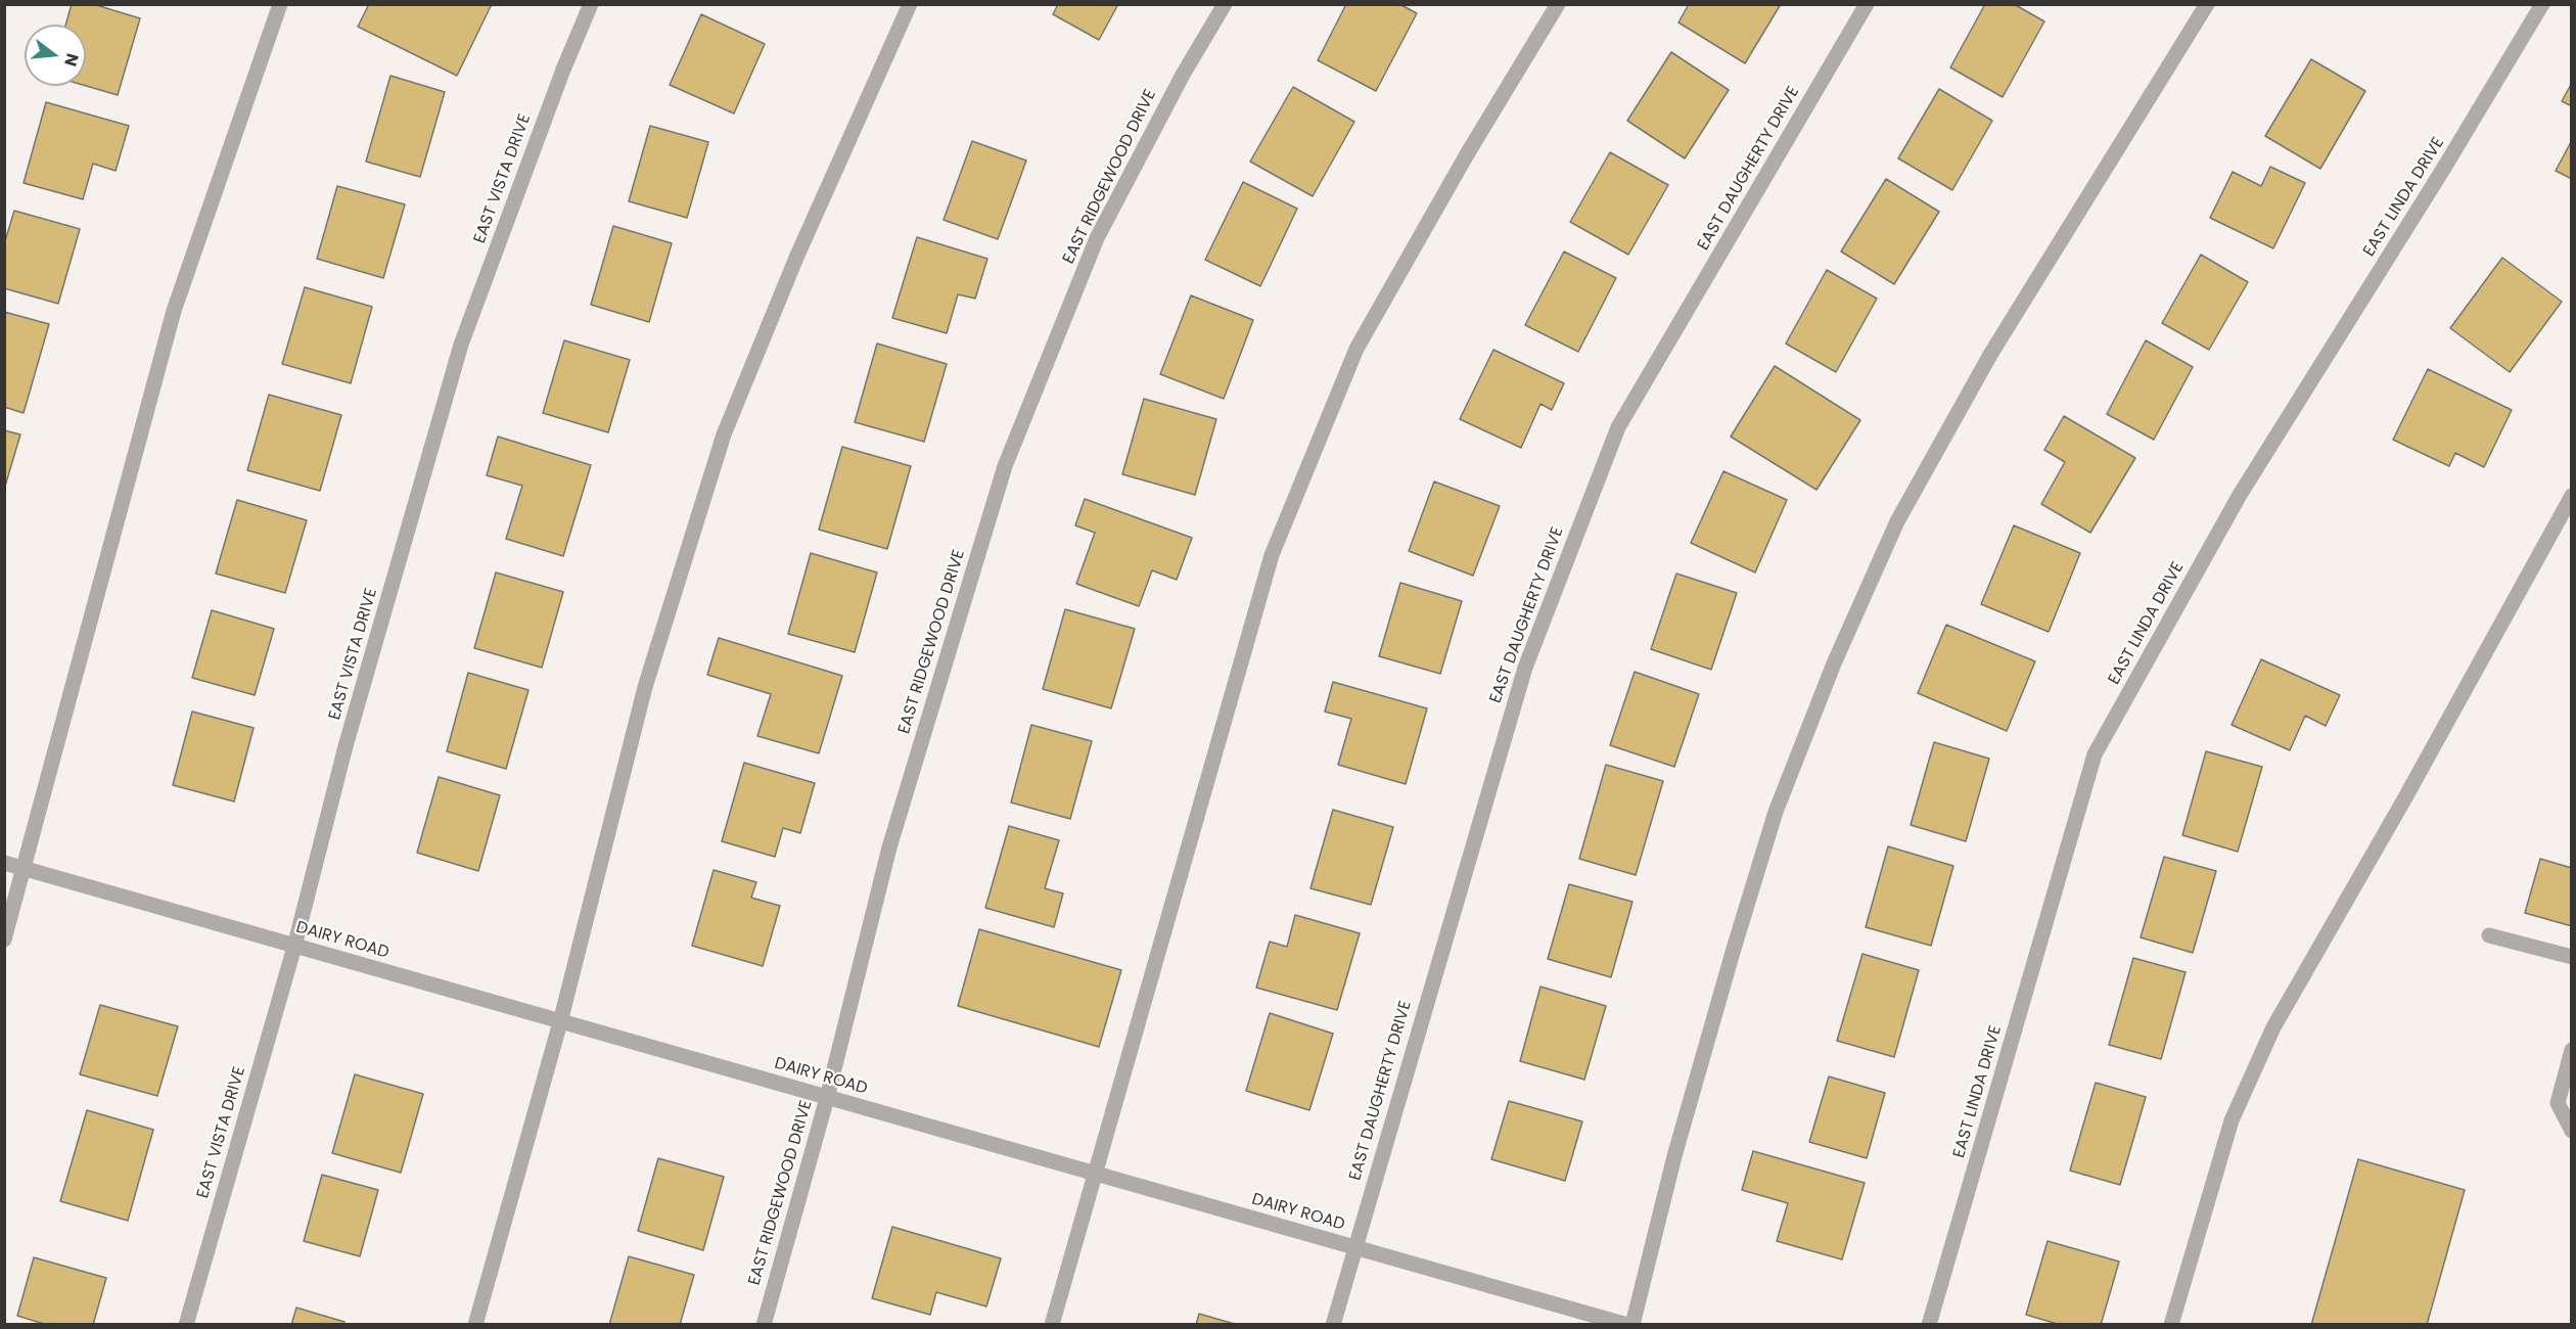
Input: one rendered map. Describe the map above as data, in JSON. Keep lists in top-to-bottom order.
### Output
{
  "streets": {
    "street": [
      "EAST DAUGHERTY DRIVE",
      "EAST RIDGEWOOD DRIVE",
      "EAST VISTA DRIVE",
      "EAST LINDA DRIVE",
      "DAIRY ROAD"
    ]
  },
  "crossings": [
    ["EAST DAUGHERTY DRIVE", "DAIRY ROAD"],
    ["EAST RIDGEWOOD DRIVE", "DAIRY ROAD"],
    ["EAST VISTA DRIVE", "DAIRY ROAD"]
  ],
  "north": "right"
}
